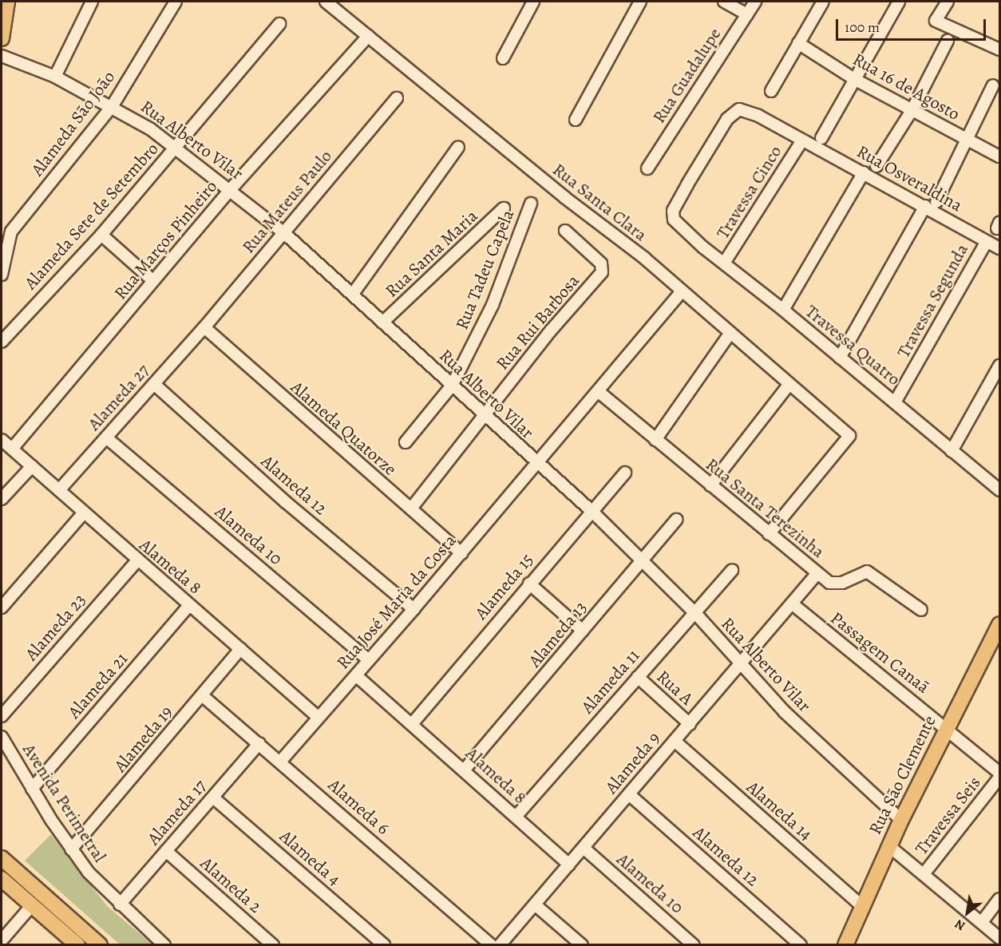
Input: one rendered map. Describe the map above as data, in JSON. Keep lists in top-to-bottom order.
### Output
{
  "streets": {
    "main road": ["Rua São Clemente"],
    "street": [
      "Rua Guadalupe",
      "Rua 16 de Agosto",
      "Alameda São João",
      "Rua Alberto Vilar",
      "Rua Osveraldina",
      "Travessa Cinco",
      "Rua Mateus Paulo",
      "Rua Santa Clara",
      "Alameda Sete de Setembro",
      "Rua Marços Pinheiro",
      "Rua Santa Maria",
      "Rua Tadeu Capela",
      "Travessa Segunda",
      "Rua Rui Barbosa",
      "Travessa Quatro",
      "Alameda 27",
      "Alameda Quatorze",
      "Alameda 12",
      "Rua Santa Terezinha",
      "Alameda 10",
      "Alameda 8",
      "Alameda 15",
      "Rua José Maria da Costa",
      "Alameda 23",
      "Alameda 13",
      "Passagem Canaã",
      "Alameda 11",
      "Alameda 21",
      "Rua A",
      "Alameda 19",
      "Alameda 9",
      "Avenida Perimetral",
      "Alameda 6",
      "Alameda 14",
      "Alameda 17",
      "Travessa Seis",
      "Alameda 4",
      "Alameda 2"
    ]
  },
  "crossings": [
    ["Alameda São João", "Rua Alberto Vilar"],
    ["Rua Alberto Vilar", "Rua Mateus Paulo"],
    ["Rua Alberto Vilar", "Alameda Sete de Setembro"],
    ["Rua Alberto Vilar", "Rua Marços Pinheiro"],
    ["Rua Alberto Vilar", "Rua Santa Maria"],
    ["Rua Alberto Vilar", "Rua Tadeu Capela"],
    ["Rua Alberto Vilar", "Rua Rui Barbosa"],
    ["Rua Alberto Vilar", "Alameda 15"],
    ["Rua Alberto Vilar", "Rua José Maria da Costa"],
    ["Rua Alberto Vilar", "Alameda 13"],
    ["Rua Alberto Vilar", "Alameda 11"],
    ["Rua Alberto Vilar", "Alameda 9"],
    ["Rua Alberto Vilar", "Rua São Clemente"],
    ["Rua Osveraldina", "Travessa Cinco"],
    ["Rua Osveraldina", "Rua Santa Clara"],
    ["Rua Osveraldina", "Travessa Segunda"],
    ["Rua Osveraldina", "Travessa Quatro"],
    ["Travessa Cinco", "Rua Santa Clara"],
    ["Rua Mateus Paulo", "Alameda 27"],
    ["Rua Mateus Paulo", "Alameda Quatorze"],
    ["Rua Santa Clara", "Rua Marços Pinheiro"],
    ["Rua Santa Clara", "Travessa Quatro"],
    ["Rua Santa Clara", "Rua Santa Terezinha"],
    ["Rua Marços Pinheiro", "Alameda 8"],
    ["Travessa Segunda", "Travessa Quatro"],
    ["Rua Rui Barbosa", "Alameda Quatorze"],
    ["Alameda 27", "Alameda Quatorze"],
    ["Alameda 27", "Alameda 12"],
    ["Alameda 27", "Alameda 10"],
    ["Alameda 27", "Alameda 8"],
    ["Alameda Quatorze", "Rua José Maria da Costa"],
    ["Alameda 12", "Rua José Maria da Costa"],
    ["Alameda 12", "Alameda 9"],
    ["Rua Santa Terezinha", "Alameda 9"],
    ["Alameda 10", "Rua José Maria da Costa"],
    ["Alameda 10", "Alameda 9"],
    ["Alameda 8", "Alameda 15"],
    ["Alameda 8", "Rua José Maria da Costa"],
    ["Alameda 8", "Alameda 23"],
    ["Alameda 8", "Alameda 13"],
    ["Alameda 8", "Alameda 11"],
    ["Alameda 8", "Alameda 21"],
    ["Alameda 8", "Alameda 19"],
    ["Alameda 8", "Alameda 9"],
    ["Rua José Maria da Costa", "Alameda 6"],
    ["Passagem Canaã", "Alameda 9"],
    ["Passagem Canaã", "Rua São Clemente"],
    ["Alameda 11", "Rua A"],
    ["Alameda 21", "Avenida Perimetral"],
    ["Rua A", "Alameda 9"],
    ["Alameda 19", "Avenida Perimetral"],
    ["Alameda 19", "Alameda 6"],
    ["Alameda 9", "Alameda 14"],
    ["Rua São Clemente", "Alameda 14"],
    ["Avenida Perimetral", "Alameda 17"],
    ["Alameda 6", "Alameda 17"],
    ["Alameda 17", "Alameda 4"],
    ["Alameda 17", "Alameda 2"]
  ],
  "scale_bar": "100 m",
  "north": "bottom left"
}
